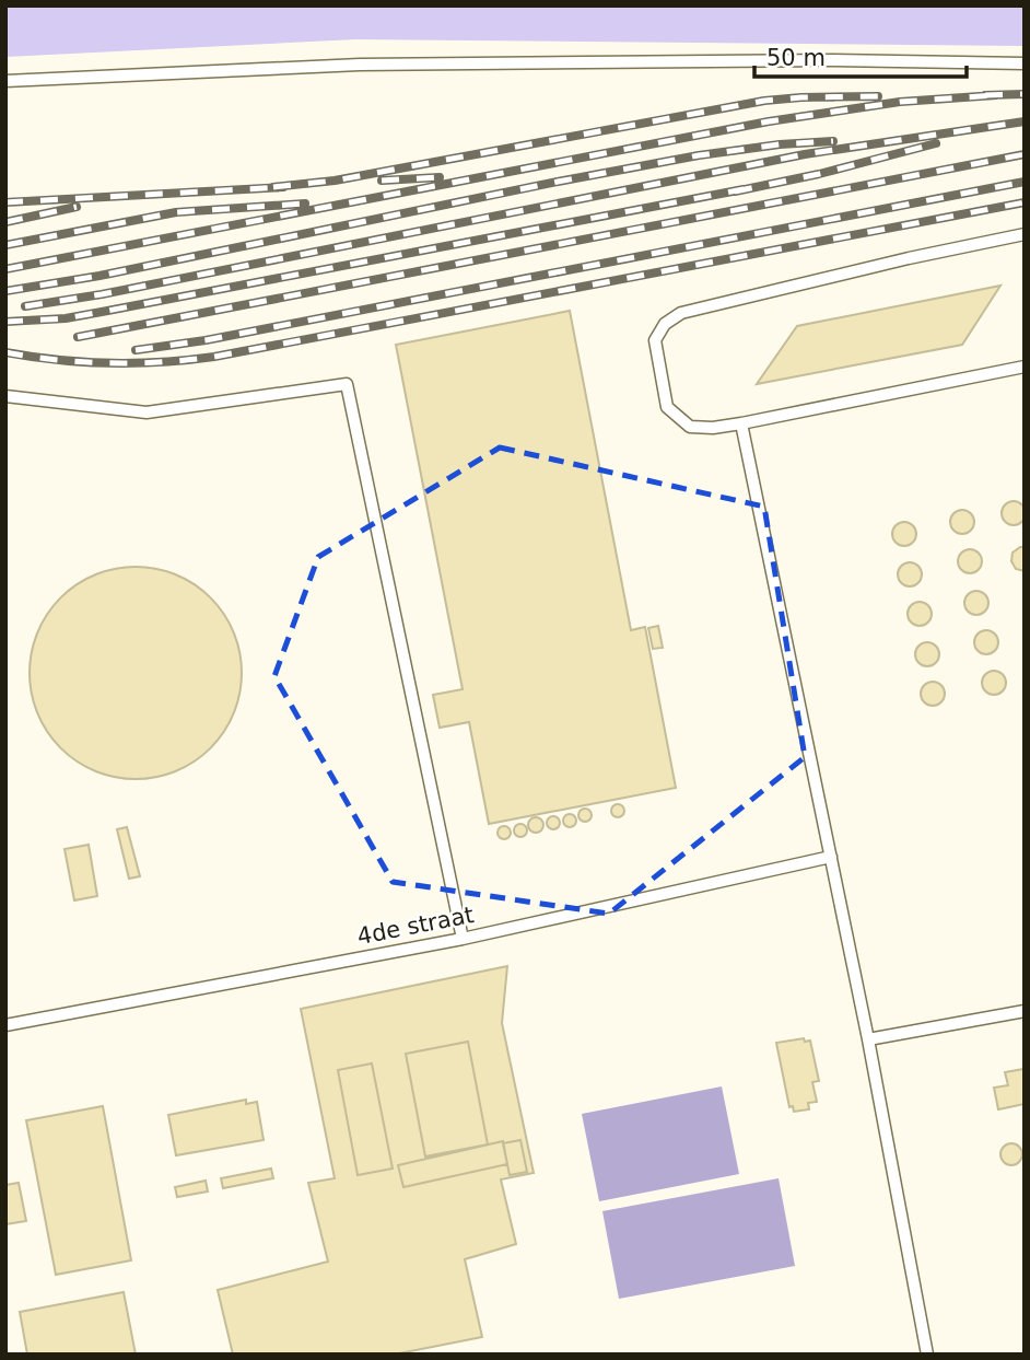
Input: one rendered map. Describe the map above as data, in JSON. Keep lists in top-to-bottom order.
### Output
{
  "streets": {
    "lane": ["4de straat"]
  },
  "scale_bar": "50 m"
}
